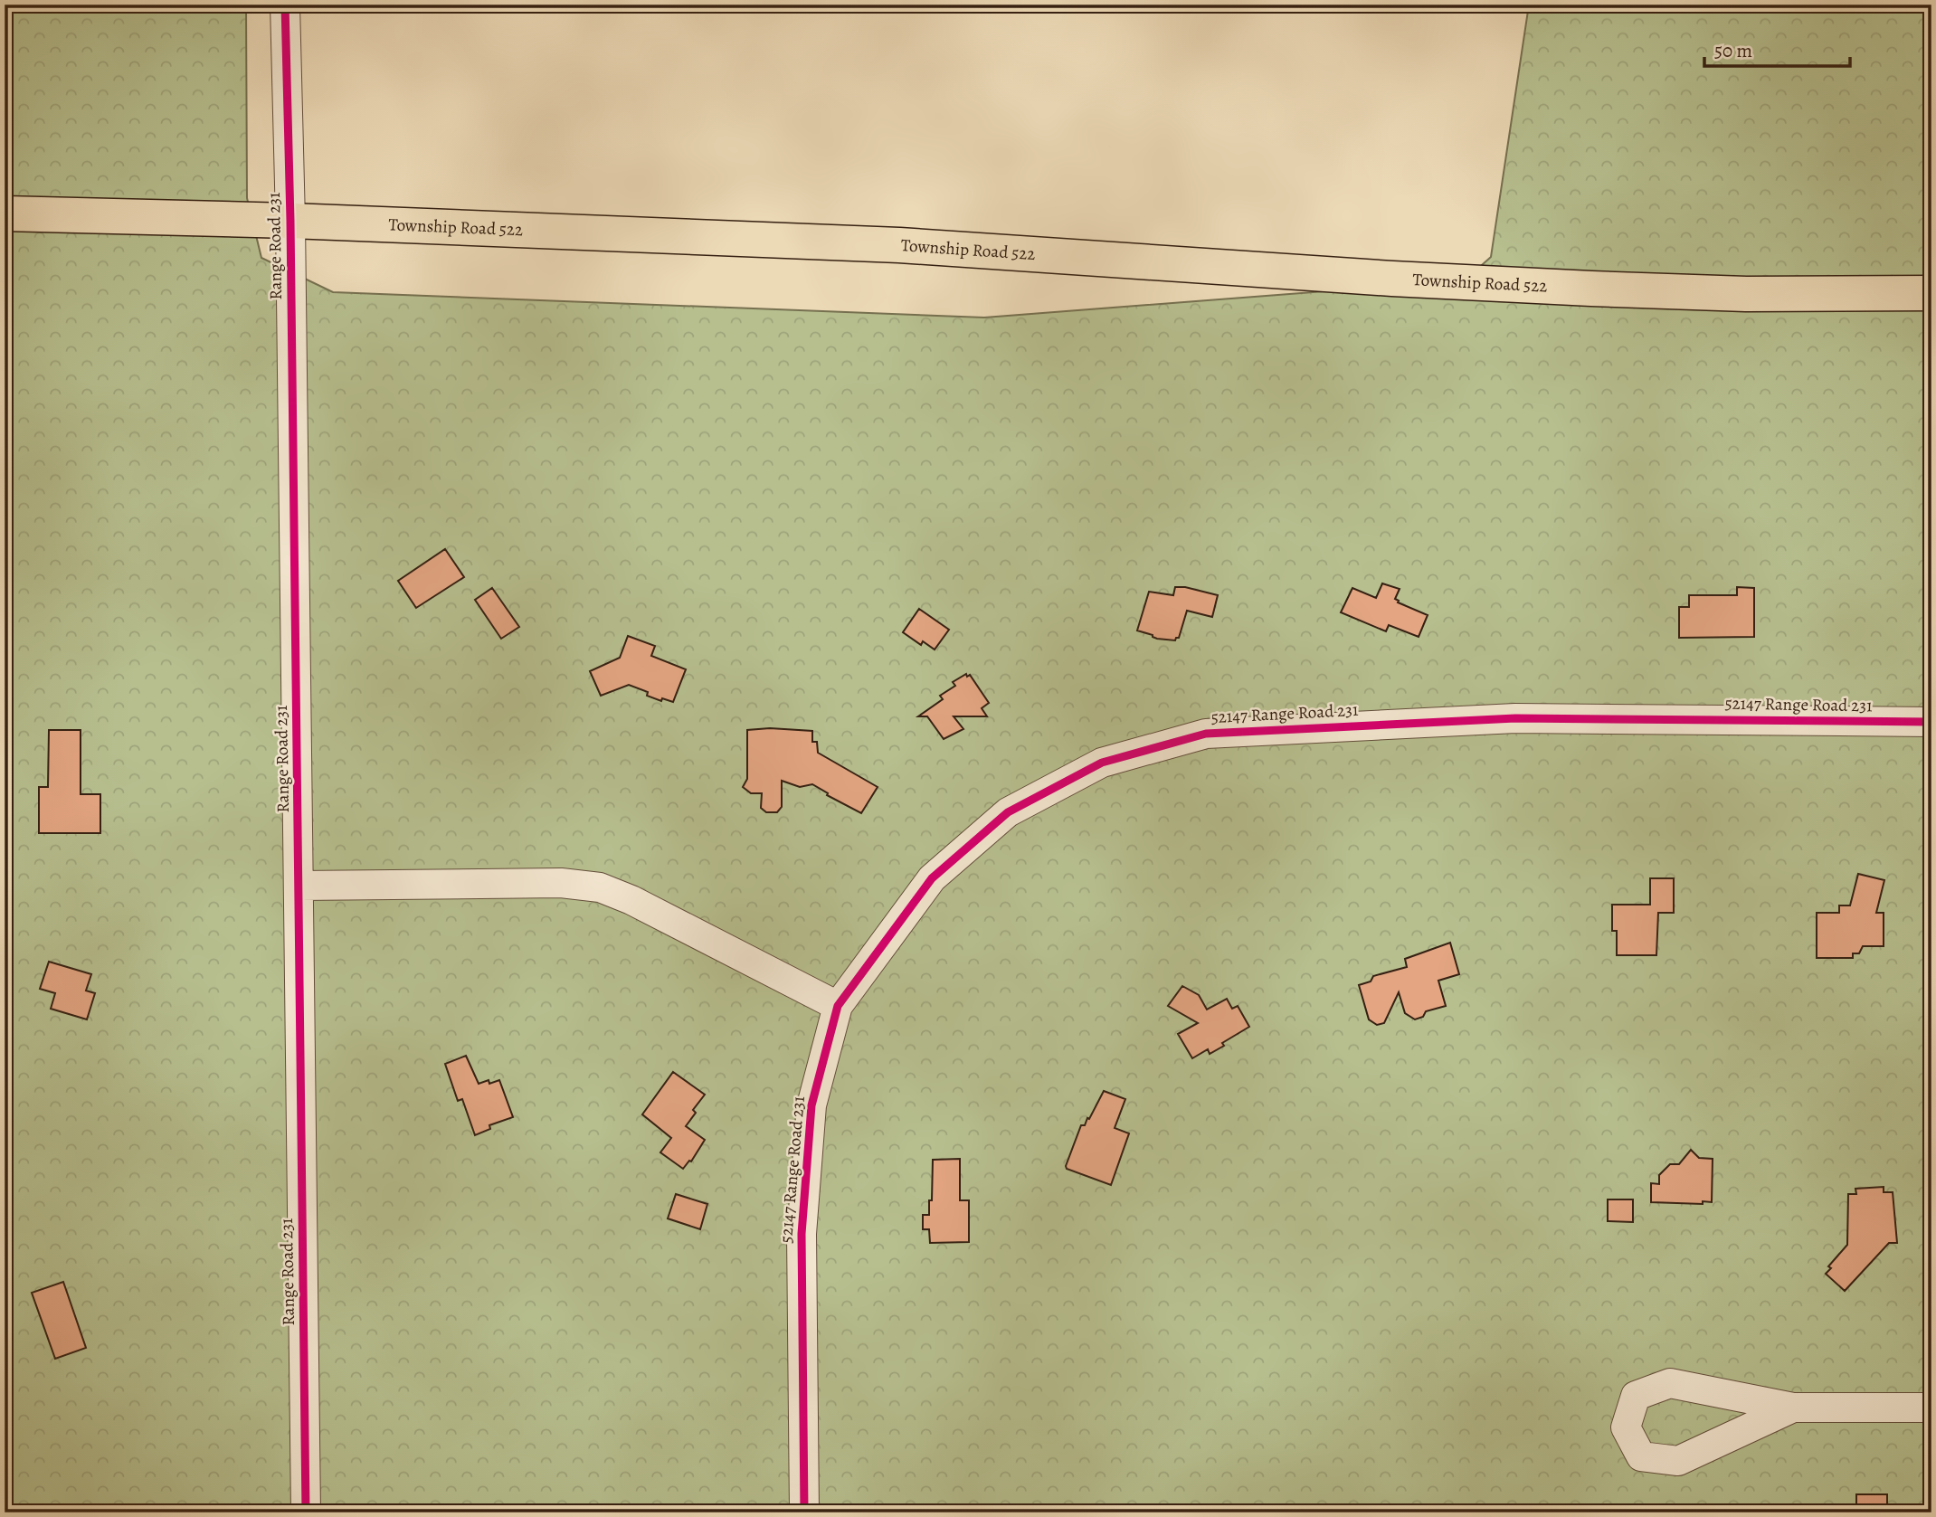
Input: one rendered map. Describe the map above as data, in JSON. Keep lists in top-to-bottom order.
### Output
{
  "streets": {
    "main road": ["Township Road 522"],
    "street": ["Range Road 231", "52147 Range Road 231"]
  },
  "crossings": [
    ["Township Road 522", "Range Road 231"]
  ],
  "scale_bar": "50 m"
}
